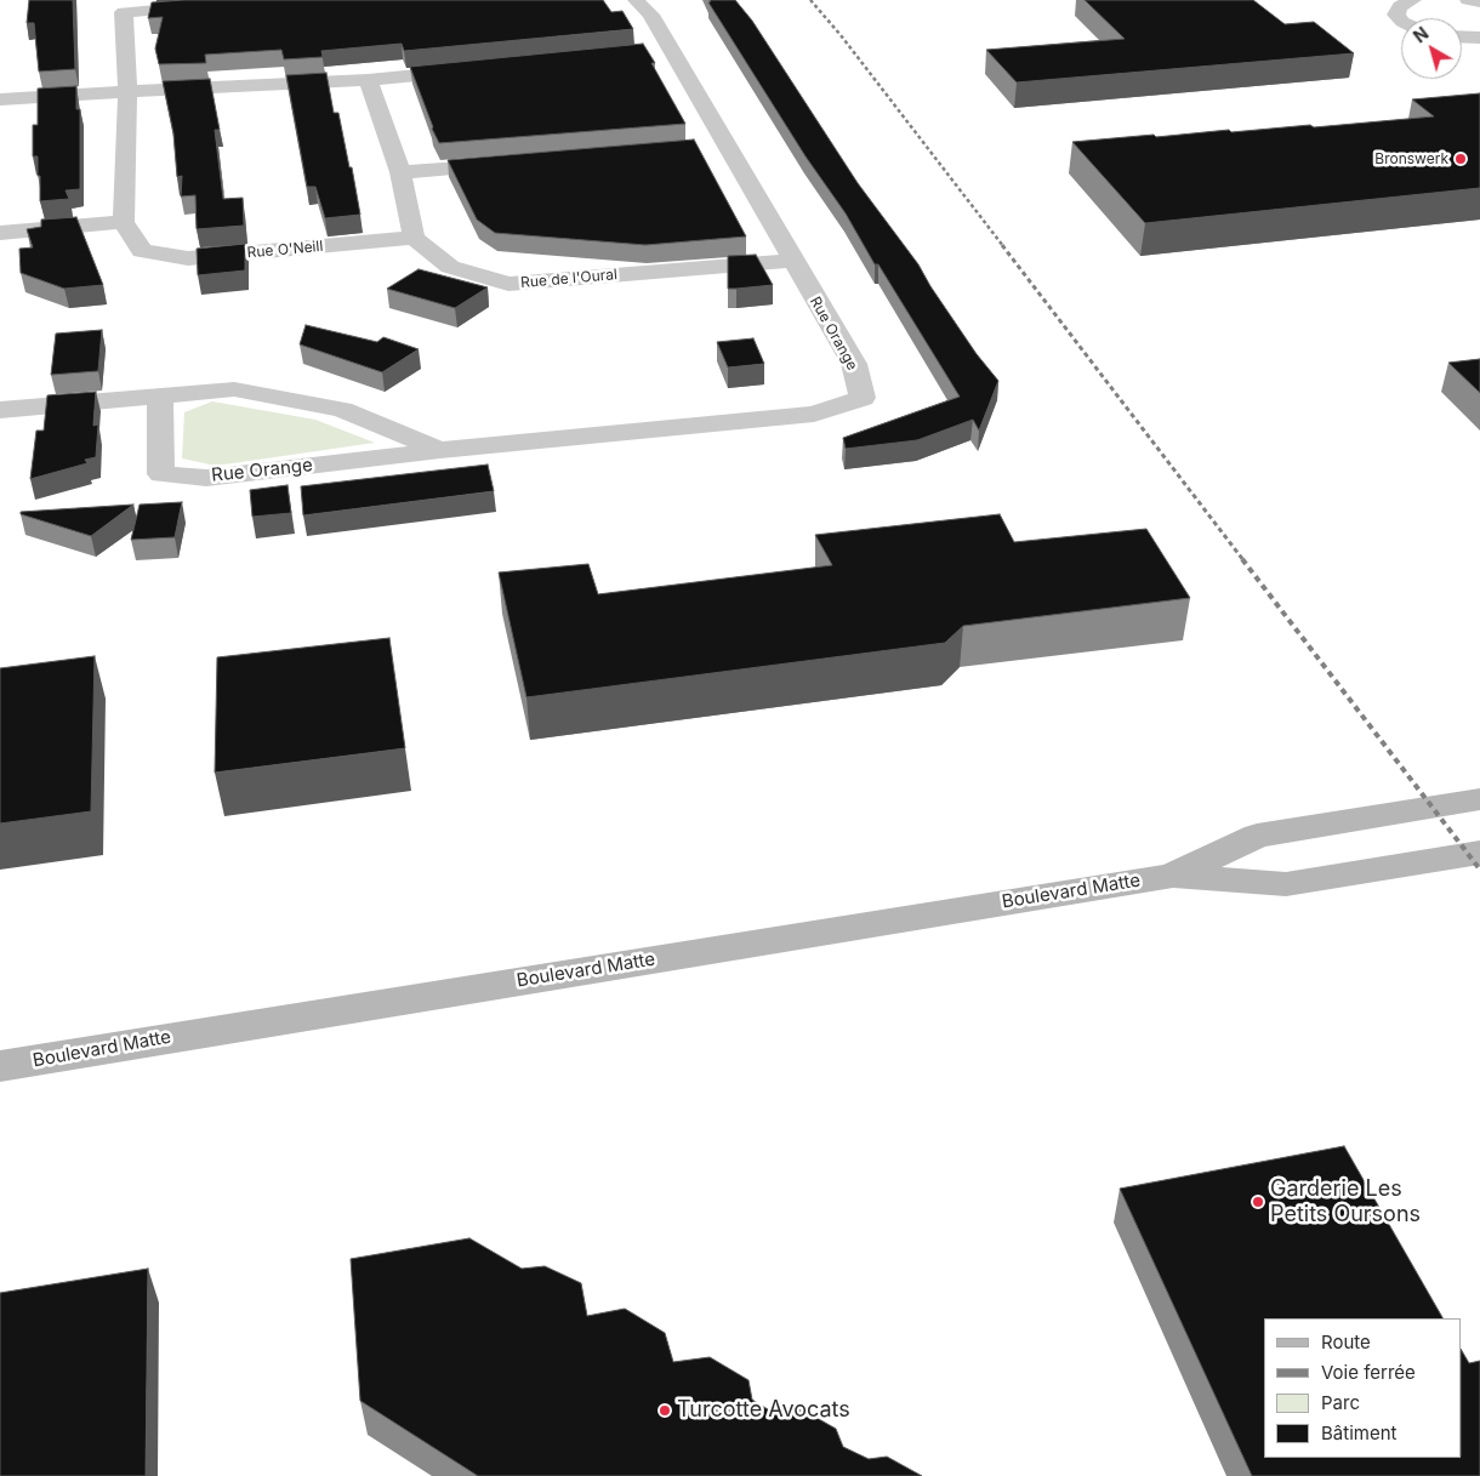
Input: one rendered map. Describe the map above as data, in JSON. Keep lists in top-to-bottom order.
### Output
{
  "streets": {
    "main road": ["Boulevard Matte"],
    "street": ["Rue O'Neill", "Rue de l'Oural", "Rue Orange"]
  },
  "crossings": [
    ["Rue O'Neill", "Rue de l'Oural"],
    ["Rue de l'Oural", "Rue Orange"]
  ],
  "places": ["Bronswerk", "Garderie Les Petits Oursons", "Turcotte Avocats"],
  "legend": [
    "Route",
    "Voie ferrée",
    "Parc",
    "Bâtiment"
  ],
  "north": "top left"
}
